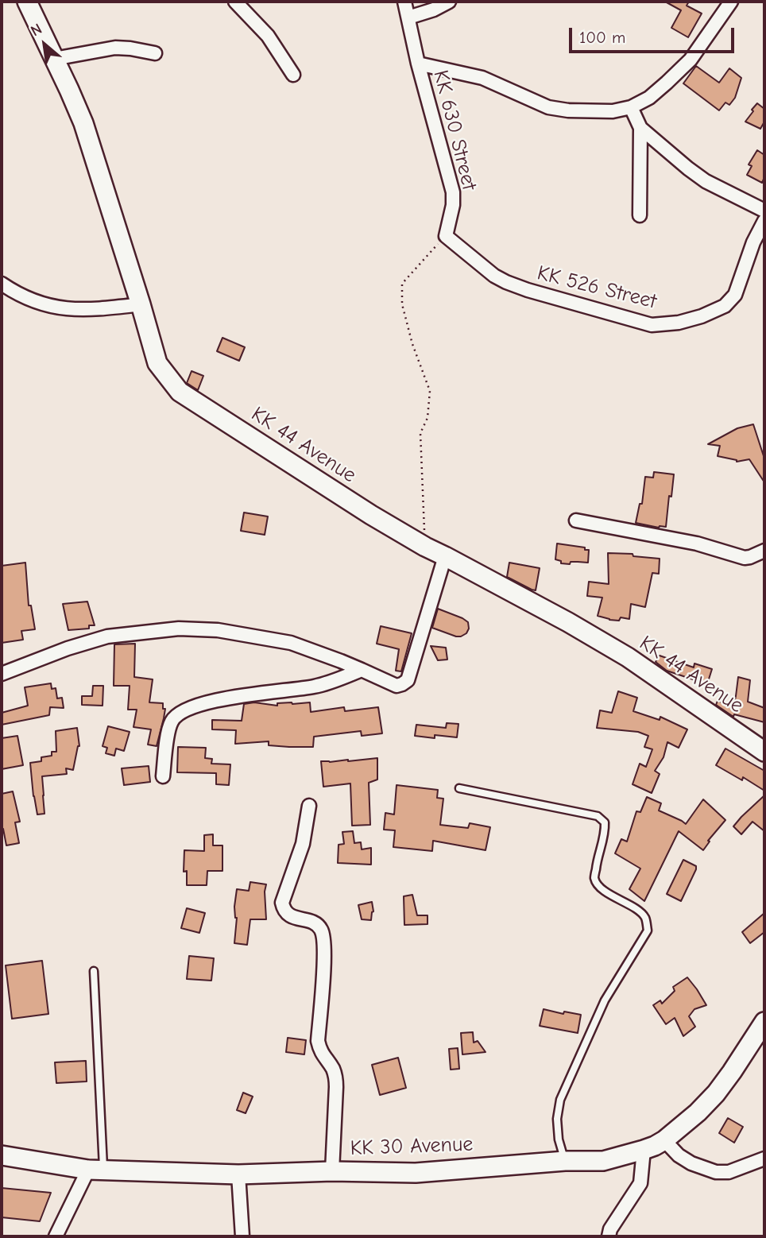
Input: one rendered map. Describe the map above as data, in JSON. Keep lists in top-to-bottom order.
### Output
{
  "streets": {
    "main road": ["KK 44 Avenue", "KK 30 Avenue"],
    "street": ["KK 630 Street", "KK 526 Street"]
  },
  "crossings": [
    ["KK 630 Street", "KK 526 Street"]
  ],
  "scale_bar": "100 m",
  "north": "top left"
}
